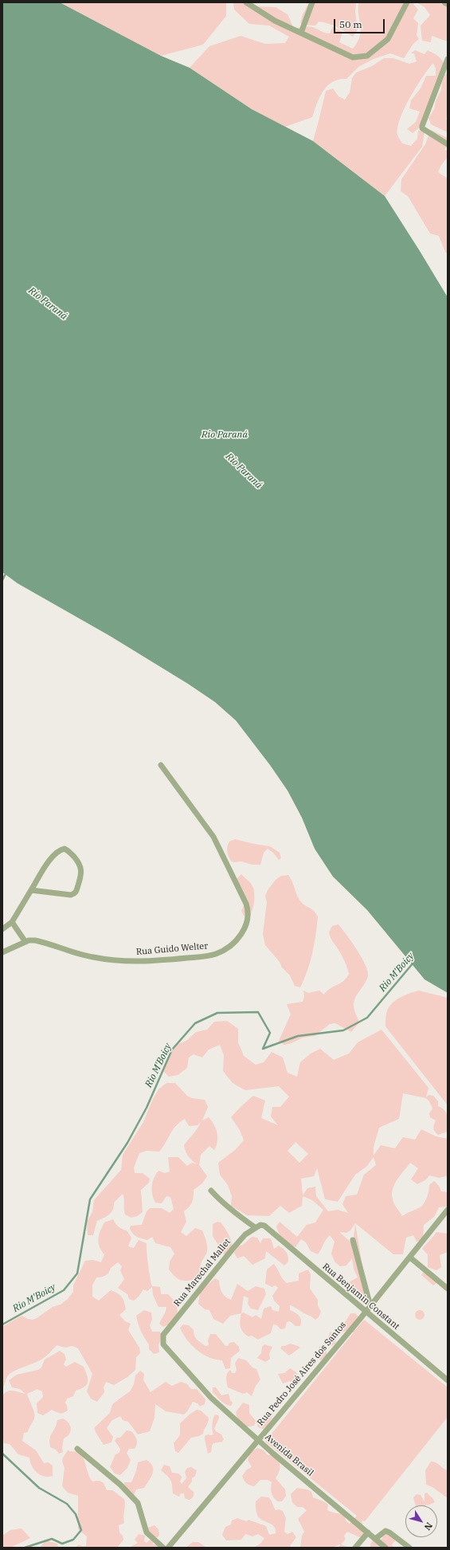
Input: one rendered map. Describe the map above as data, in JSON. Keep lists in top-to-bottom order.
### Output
{
  "streets": {
    "street": [
      "Rua Guido Welter",
      "Rua Marechal Mallet",
      "Rua Benjamin Constant",
      "Rua Pedro José Aires dos Santos",
      "Avenida Brasil"
    ]
  },
  "crossings": [
    ["Rua Marechal Mallet", "Rua Benjamin Constant"],
    ["Rua Marechal Mallet", "Avenida Brasil"],
    ["Rua Benjamin Constant", "Rua Pedro José Aires dos Santos"],
    ["Rua Pedro José Aires dos Santos", "Avenida Brasil"]
  ],
  "water": ["Río Paraná", "Rio Paraná", "Rio M'Boicy"],
  "scale_bar": "50 m",
  "north": "bottom right"
}
